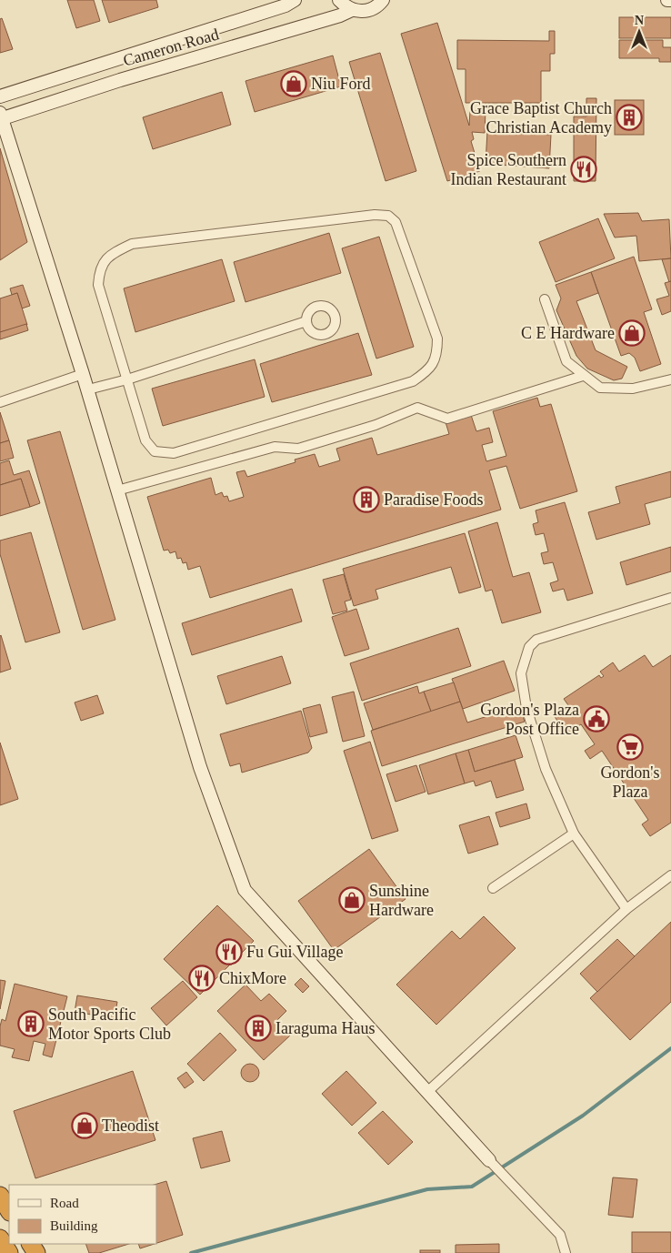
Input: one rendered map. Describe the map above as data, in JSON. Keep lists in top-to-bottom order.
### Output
{
  "streets": {
    "street": ["Cameron Road"]
  },
  "places": {
    "shop": [
      "Niu Ford",
      "C E Hardware",
      "Sunshine Hardware",
      "Theodist"
    ],
    "building": [
      "Grace Baptist Church Christian Academy",
      "Paradise Foods",
      "South Pacific Motor Sports Club",
      "Iaraguma Haus"
    ],
    "restaurant": ["Spice Southern Indian Restaurant", "Fu Gui Village", "ChixMore"],
    "public building": ["Gordon's Plaza Post Office"],
    "supermarket": ["Gordon's Plaza"]
  },
  "legend": ["Road", "Building"],
  "north": "top"
}
